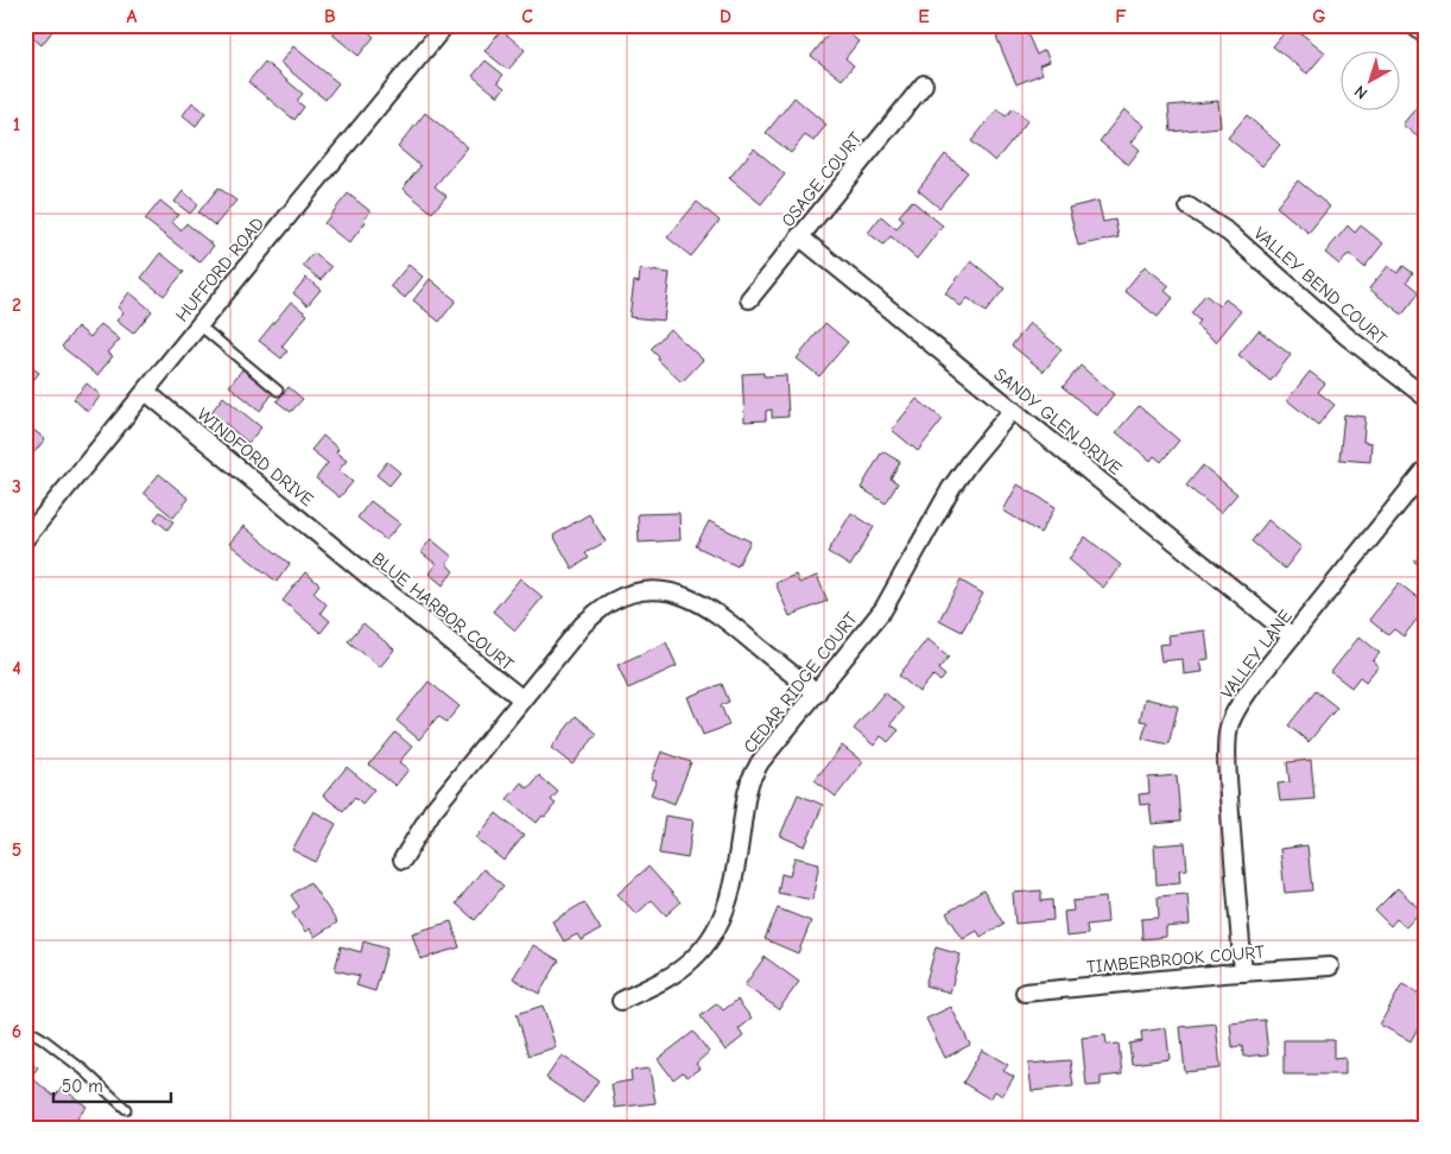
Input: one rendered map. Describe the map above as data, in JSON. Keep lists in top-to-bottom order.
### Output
{
  "streets": {
    "street": [
      "OSAGE COURT",
      "HUFFORD ROAD",
      "VALLEY BEND COURT",
      "SANDY GLEN DRIVE",
      "WINDFORD DRIVE",
      "BLUE HARBOR COURT",
      "VALLEY LANE",
      "CEDAR RIDGE COURT",
      "TIMBERBROOK COURT"
    ]
  },
  "crossings": [
    ["OSAGE COURT", "SANDY GLEN DRIVE"],
    ["HUFFORD ROAD", "WINDFORD DRIVE"],
    ["SANDY GLEN DRIVE", "VALLEY LANE"],
    ["SANDY GLEN DRIVE", "CEDAR RIDGE COURT"],
    ["WINDFORD DRIVE", "BLUE HARBOR COURT"],
    ["VALLEY LANE", "TIMBERBROOK COURT"]
  ],
  "scale_bar": "50 m",
  "north": "bottom left",
  "grid": {
    "columns": [
      "A",
      "B",
      "C",
      "D",
      "E",
      "F",
      "G"
    ],
    "rows": [
      "1",
      "2",
      "3",
      "4",
      "5",
      "6"
    ]
  }
}
